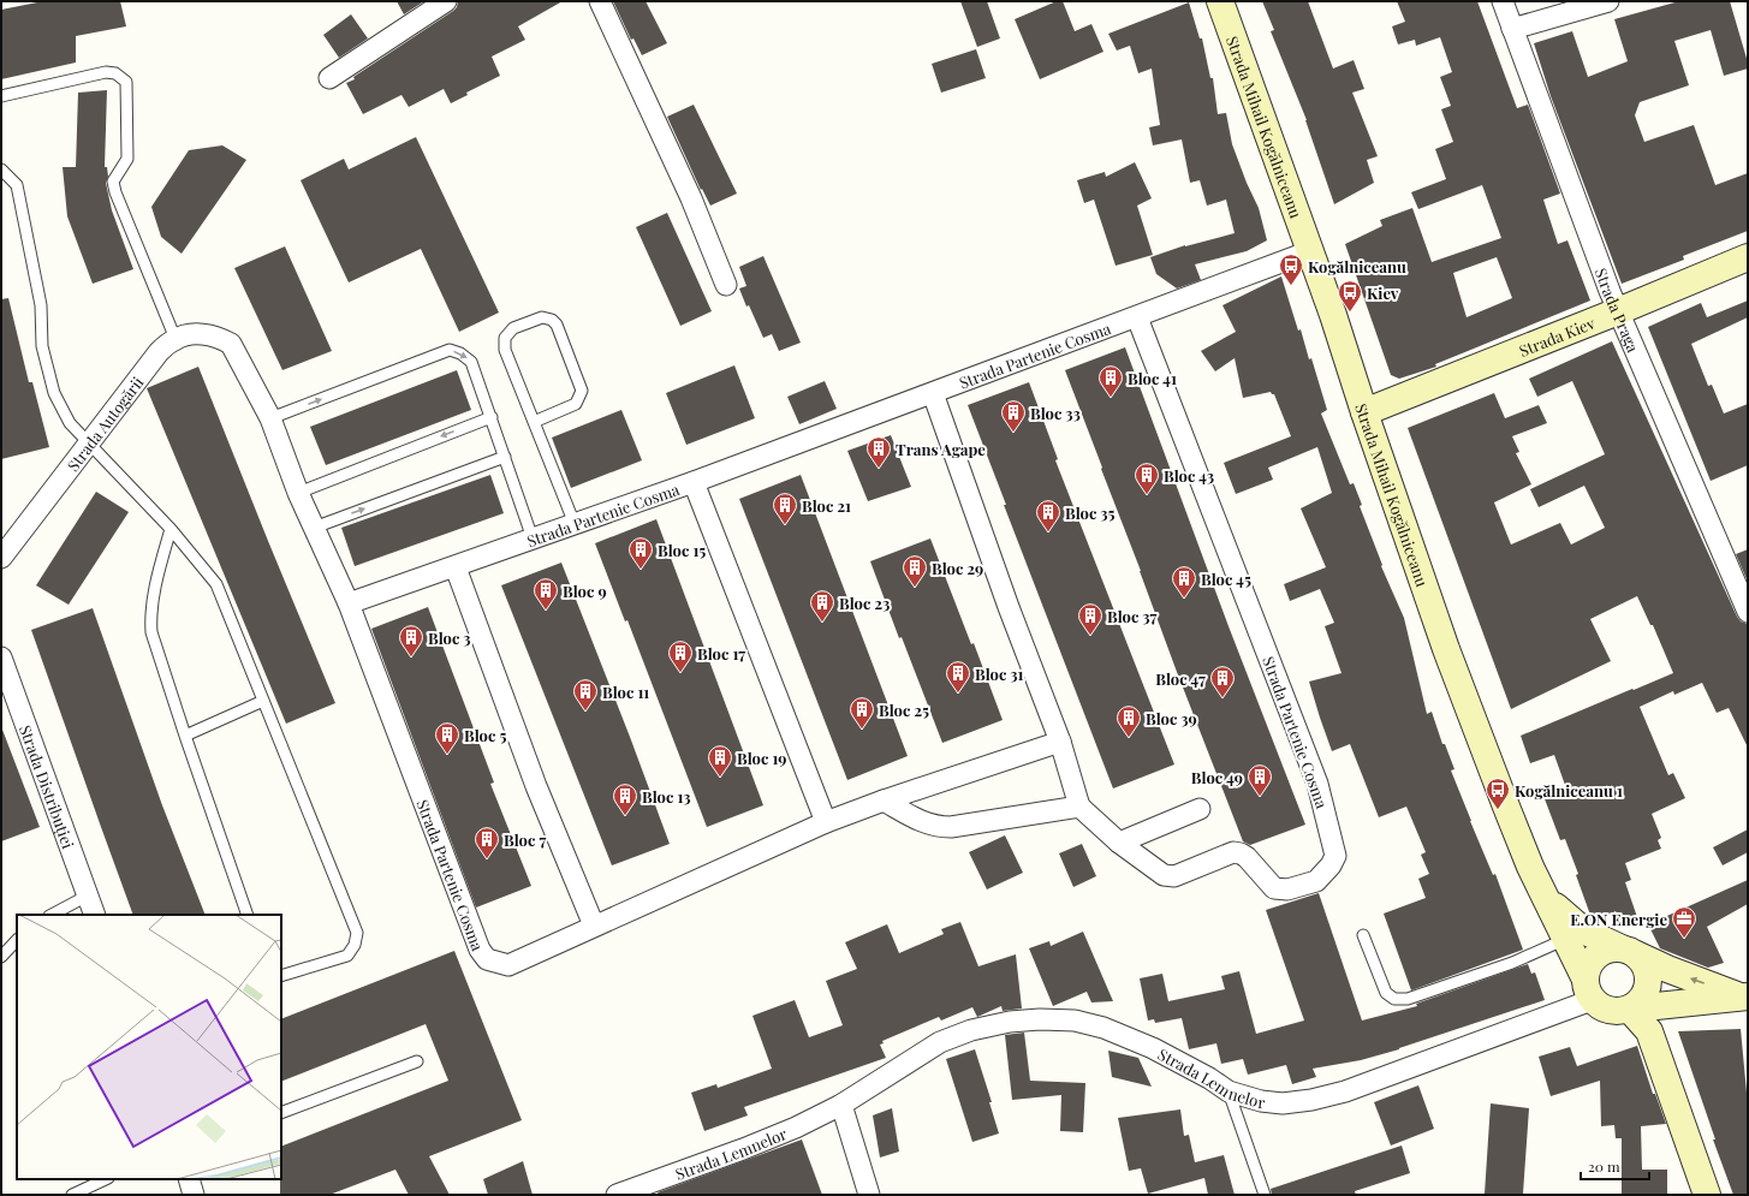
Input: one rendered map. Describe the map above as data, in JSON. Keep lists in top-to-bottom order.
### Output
{
  "streets": {
    "main road": ["Strada Mihail Kogălniceanu", "Strada Kiev"],
    "street": [
      "Strada Praga",
      "Strada Partenie Cosma",
      "Strada Autogării",
      "Strada Distribuției",
      "Strada Lemnelor"
    ]
  },
  "crossings": [
    ["Strada Mihail Kogălniceanu", "Strada Kiev"],
    ["Strada Mihail Kogălniceanu", "Strada Partenie Cosma"],
    ["Strada Mihail Kogălniceanu", "Strada Lemnelor"],
    ["Strada Praga", "Strada Kiev"],
    ["Strada Partenie Cosma", "Strada Autogării"]
  ],
  "places": {
    "bus stop": ["Kogălniceanu", "Kiev", "Kogălniceanu 1"],
    "building": [
      "Bloc 41",
      "Bloc 33",
      "Trans Agape",
      "Bloc 43",
      "Bloc 21",
      "Bloc 35",
      "Bloc 15",
      "Bloc 29",
      "Bloc 45",
      "Bloc 9",
      "Bloc 23",
      "Bloc 37",
      "Bloc 3",
      "Bloc 17",
      "Bloc 31",
      "Bloc 47",
      "Bloc 11",
      "Bloc 25",
      "Bloc 39",
      "Bloc 5",
      "Bloc 19",
      "Bloc 49",
      "Bloc 13",
      "Bloc 7"
    ],
    "office": ["E.ON Energie"]
  },
  "scale_bar": "20 m"
}
